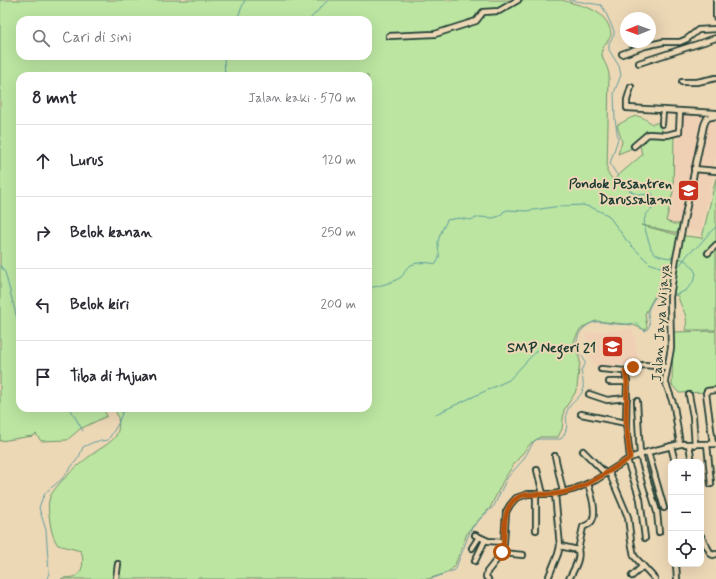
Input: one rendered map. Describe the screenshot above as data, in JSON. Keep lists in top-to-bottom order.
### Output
{
  "streets": {
    "street": ["Jalan Jaya Wijaya"]
  },
  "places": {
    "school or university": ["Pondok Pesantren Darussalam", "SMP Negeri 21"]
  },
  "north": "left",
  "page": {
    "search": "Cari di sini",
    "heading": ["8 mnt", "Jalan kaki · 570 m"],
    "list": [
      ["Lurus", "120 m"],
      ["Belok kanan", "250 m"],
      ["Belok kiri", "200 m"],
      "Tiba di tujuan"
    ],
    "map_buttons": ["+", "−"]
  }
}
